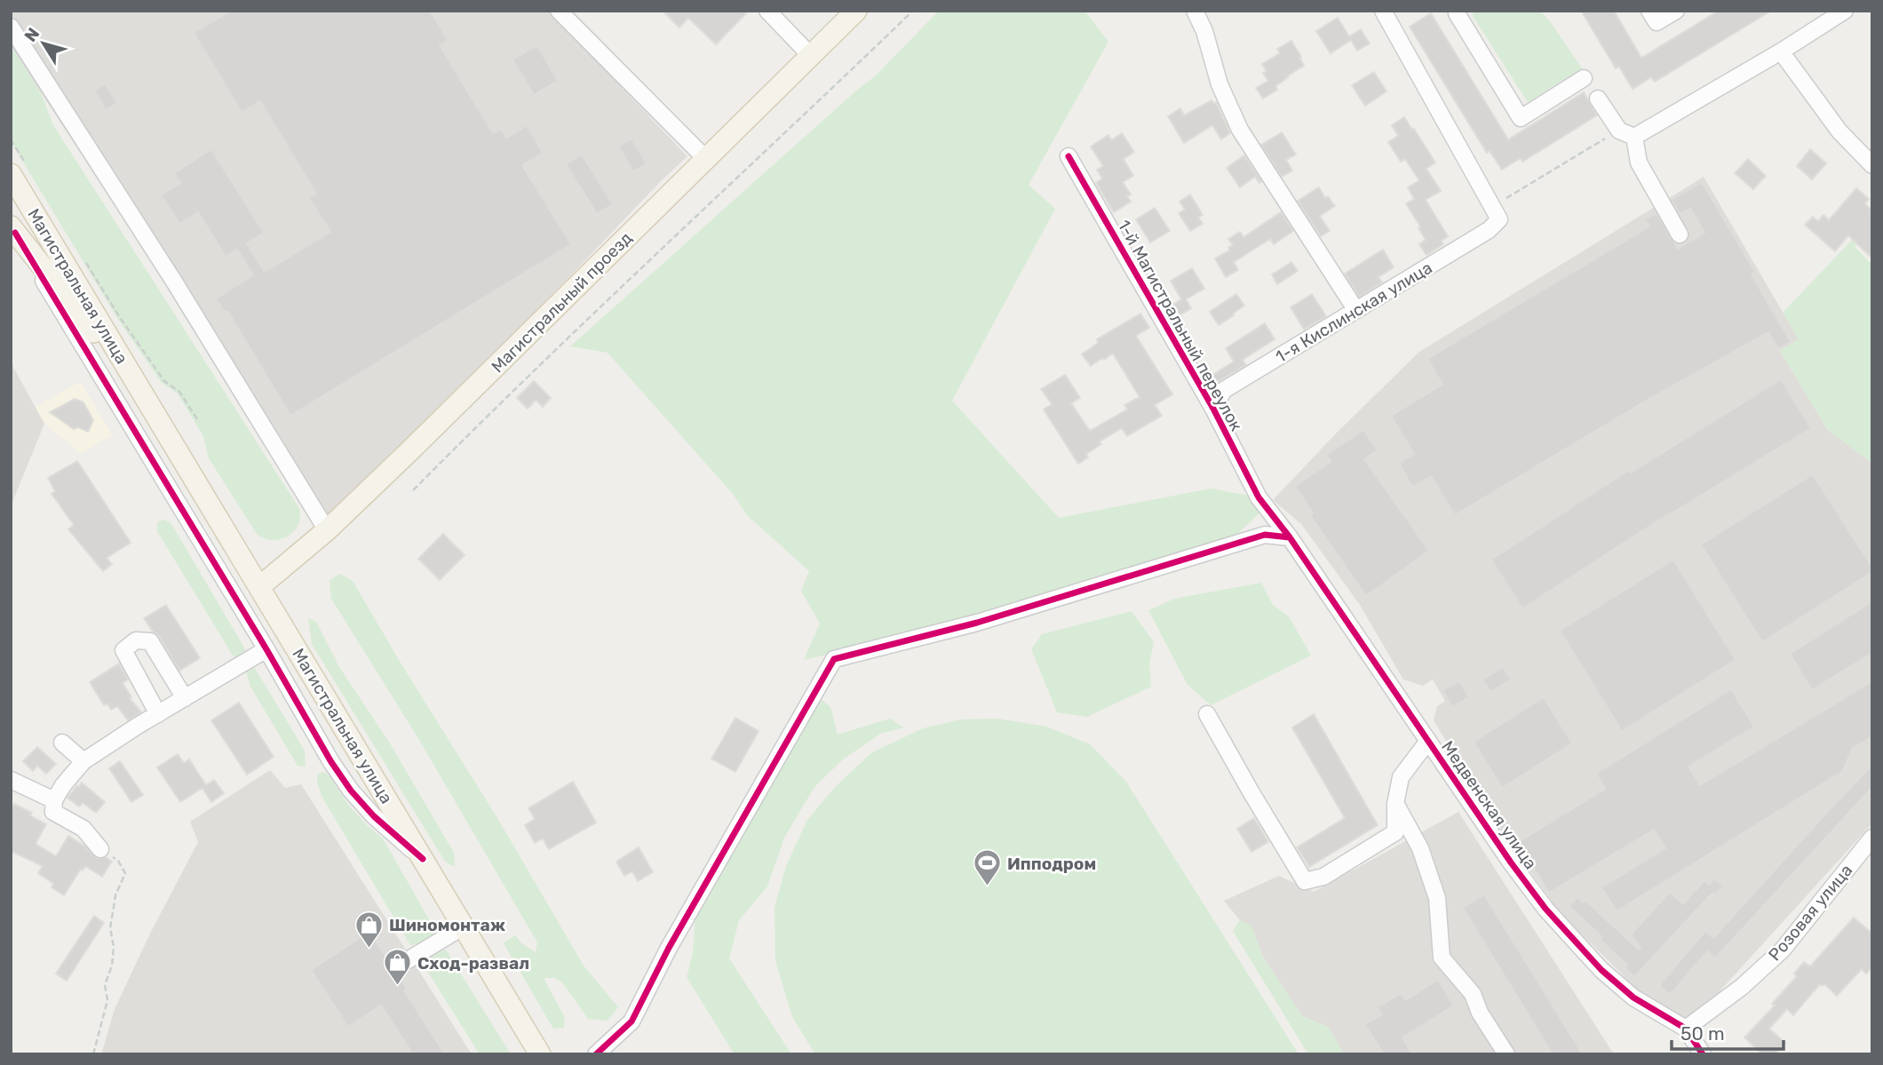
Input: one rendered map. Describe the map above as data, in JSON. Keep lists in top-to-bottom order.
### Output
{
  "streets": {
    "main road": ["Магистральная улица", "Магистральный проезд"],
    "street": [
      "1-я Кислинская улица",
      "1-й Магистральный переулок",
      "Медвенская улица",
      "Розовая улица"
    ]
  },
  "crossings": [
    ["Магистральная улица", "Магистральный проезд"],
    ["1-я Кислинская улица", "1-й Магистральный переулок"],
    ["1-й Магистральный переулок", "Медвенская улица"],
    ["Медвенская улица", "Розовая улица"]
  ],
  "places": {
    "sports": ["Ипподром"],
    "shop": ["Шиномонтаж", "Сход-развал"]
  },
  "scale_bar": "50 m",
  "north": "top left"
}
